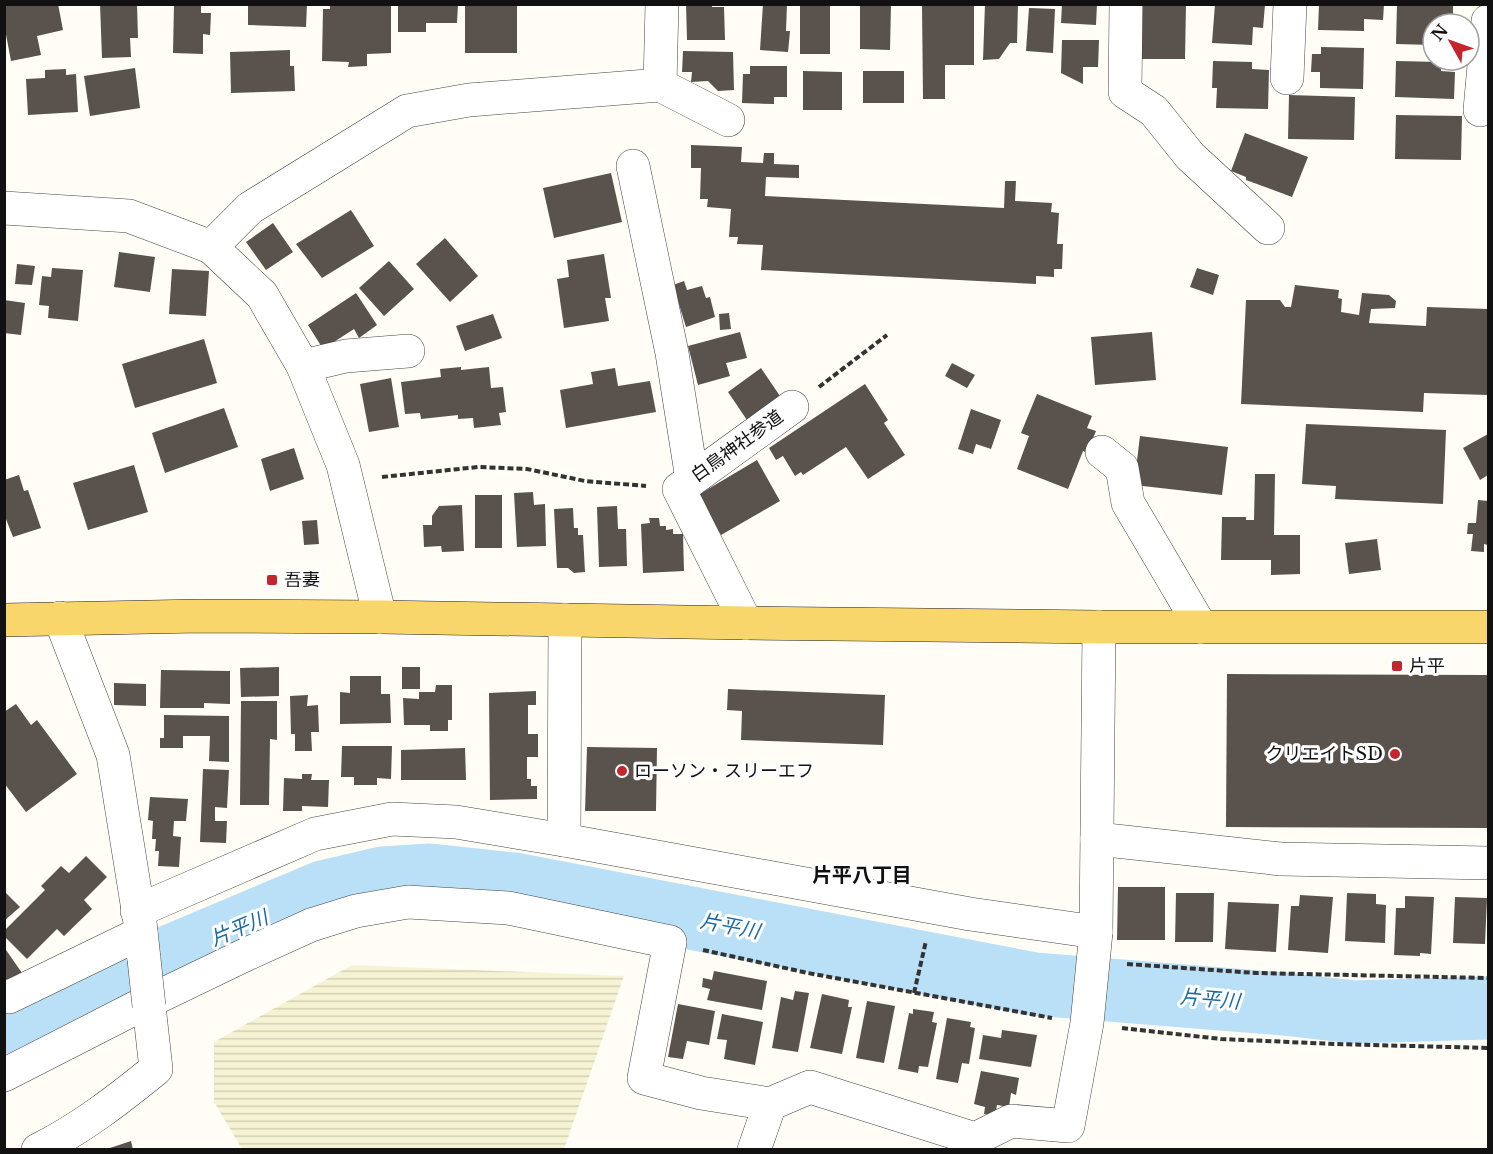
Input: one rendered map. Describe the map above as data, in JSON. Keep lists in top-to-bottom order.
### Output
{
  "streets": {
    "street": ["白鳥神社参道"]
  },
  "districts": ["片平八丁目"],
  "water": ["片平川"],
  "places": {
    "transit": ["吾妻", "片平"],
    "other": ["クリエイトSD", "ローソン・スリーエフ"]
  },
  "north": "top left"
}
